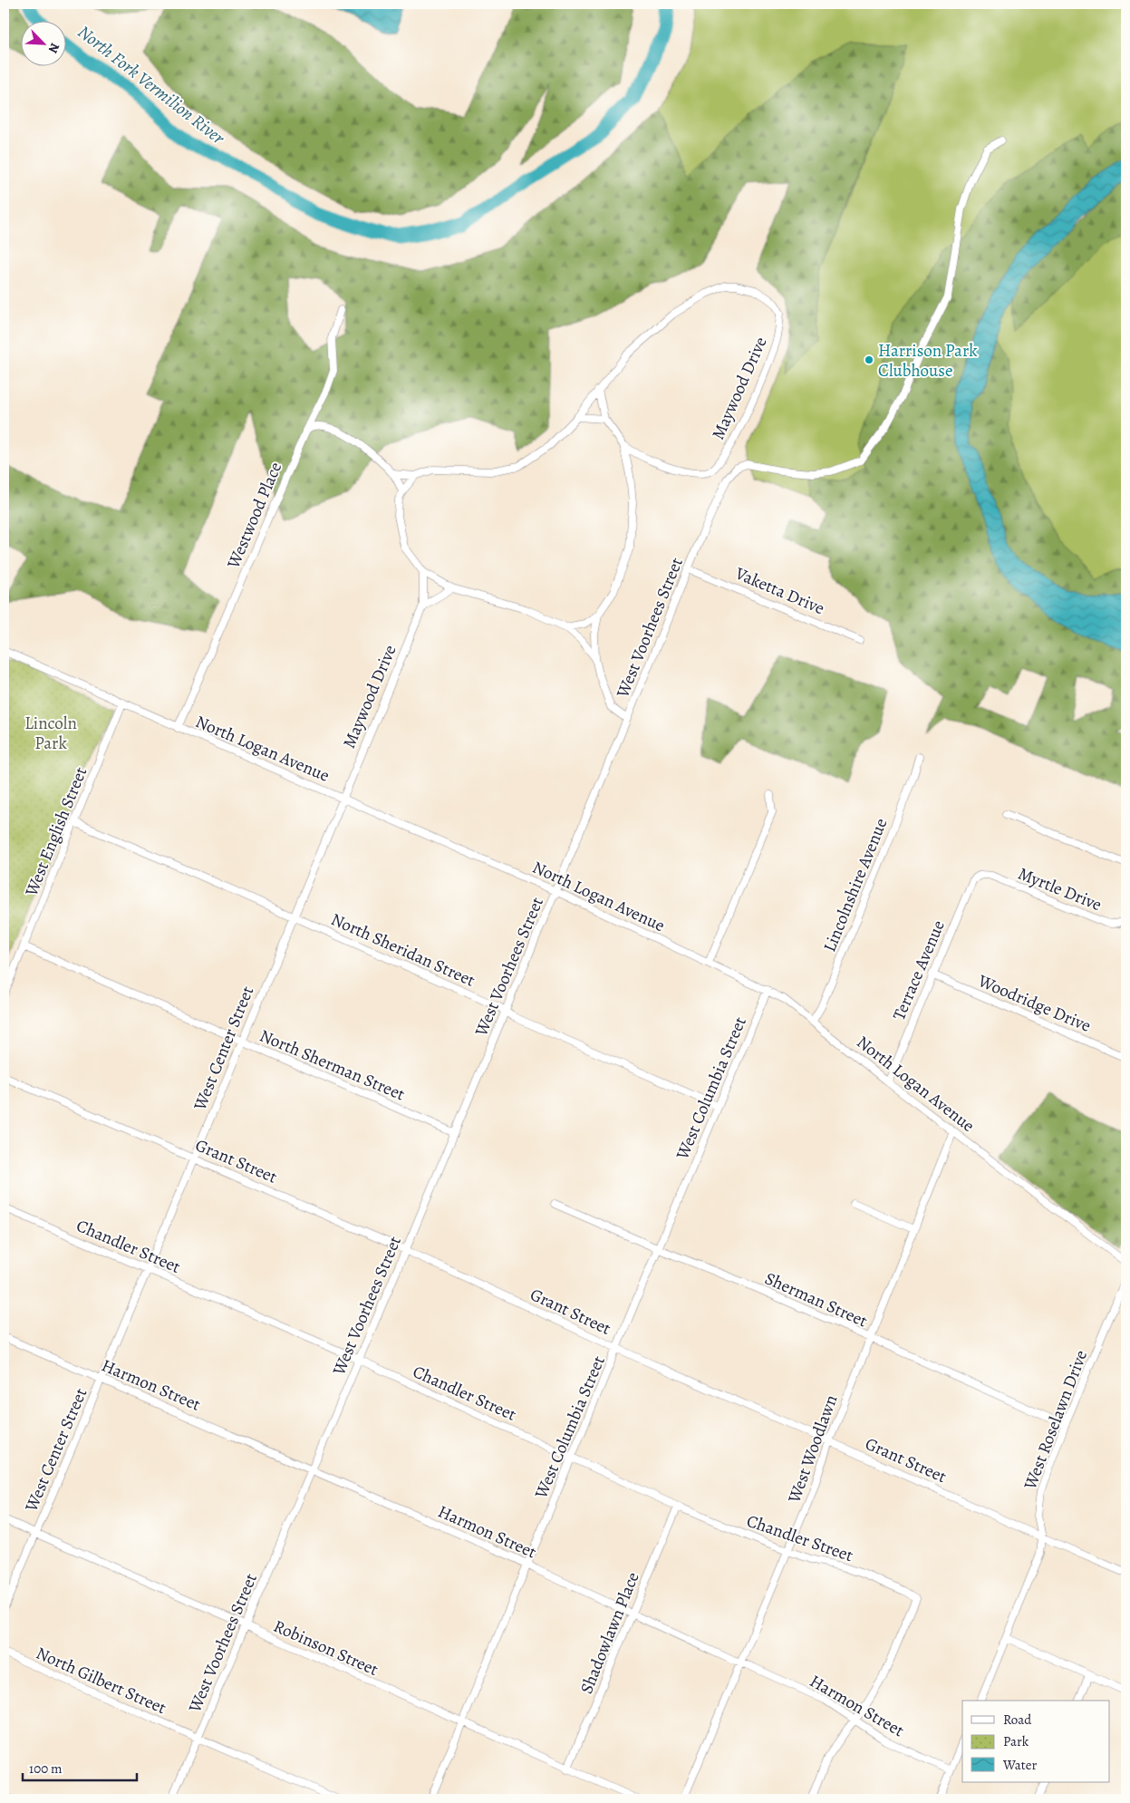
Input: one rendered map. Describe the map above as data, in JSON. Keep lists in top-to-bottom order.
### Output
{
  "streets": {
    "street": [
      "Maywood Drive",
      "Westwood Place",
      "Vaketta Drive",
      "West Voorhees Street",
      "North Logan Avenue",
      "West English Street",
      "Lincolnshire Avenue",
      "Myrtle Drive",
      "North Sheridan Street",
      "Terrace Avenue",
      "Woodridge Drive",
      "West Center Street",
      "North Sherman Street",
      "West Columbia Street",
      "Grant Street",
      "Chandler Street",
      "Sherman Street",
      "Harmon Street",
      "West Roselawn Drive",
      "West Woodlawn",
      "Shadowlawn Place",
      "Robinson Street",
      "North Gilbert Street"
    ]
  },
  "crossings": [
    ["Maywood Drive", "West Voorhees Street"],
    ["Maywood Drive", "North Logan Avenue"],
    ["Maywood Drive", "West Center Street"],
    ["Westwood Place", "North Logan Avenue"],
    ["Vaketta Drive", "West Voorhees Street"],
    ["West Voorhees Street", "North Logan Avenue"],
    ["West Voorhees Street", "North Sheridan Street"],
    ["West Voorhees Street", "North Sherman Street"],
    ["West Voorhees Street", "Grant Street"],
    ["West Voorhees Street", "Chandler Street"],
    ["West Voorhees Street", "Harmon Street"],
    ["West Voorhees Street", "Robinson Street"],
    ["West Voorhees Street", "North Gilbert Street"],
    ["North Logan Avenue", "West English Street"],
    ["North Logan Avenue", "Lincolnshire Avenue"],
    ["North Logan Avenue", "Terrace Avenue"],
    ["North Logan Avenue", "West Center Street"],
    ["North Logan Avenue", "West Columbia Street"],
    ["North Logan Avenue", "West Woodlawn"],
    ["West English Street", "North Sheridan Street"],
    ["West English Street", "North Sherman Street"],
    ["Myrtle Drive", "Terrace Avenue"],
    ["North Sheridan Street", "West Center Street"],
    ["North Sheridan Street", "West Columbia Street"],
    ["Terrace Avenue", "Woodridge Drive"],
    ["West Center Street", "North Sherman Street"],
    ["West Center Street", "Grant Street"],
    ["West Center Street", "Chandler Street"],
    ["West Center Street", "Harmon Street"],
    ["West Center Street", "Robinson Street"],
    ["West Columbia Street", "Grant Street"],
    ["West Columbia Street", "Chandler Street"],
    ["West Columbia Street", "Sherman Street"],
    ["West Columbia Street", "Harmon Street"],
    ["West Columbia Street", "Robinson Street"],
    ["Grant Street", "West Roselawn Drive"],
    ["Grant Street", "West Woodlawn"],
    ["Chandler Street", "Harmon Street"],
    ["Chandler Street", "West Woodlawn"],
    ["Chandler Street", "Shadowlawn Place"],
    ["Sherman Street", "West Roselawn Drive"],
    ["Sherman Street", "West Woodlawn"],
    ["Harmon Street", "West Woodlawn"],
    ["Harmon Street", "Shadowlawn Place"],
    ["Shadowlawn Place", "Robinson Street"]
  ],
  "water": ["North Fork Vermilion River"],
  "parks": ["Lincoln Park"],
  "places": ["Harrison Park Clubhouse"],
  "legend": ["Road", "Park", "Water"],
  "scale_bar": "100 m",
  "north": "bottom right"
}
